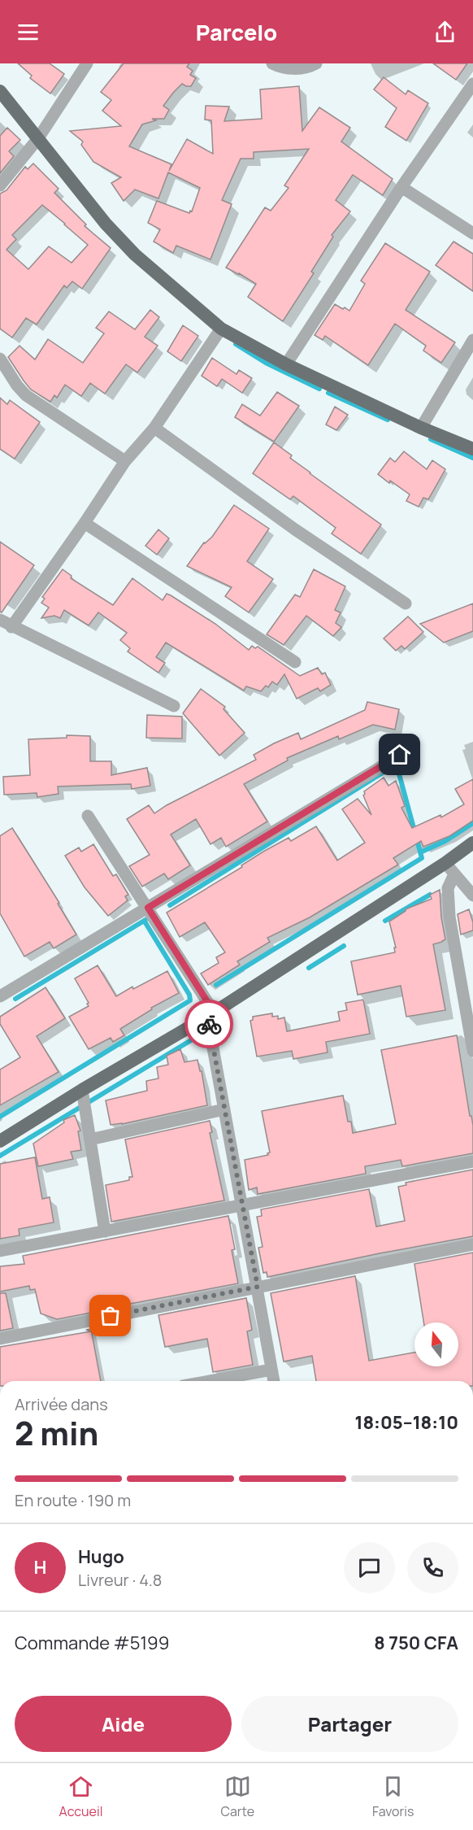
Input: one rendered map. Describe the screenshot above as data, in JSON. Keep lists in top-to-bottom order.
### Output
{
  "north": "top",
  "page": {
    "header": "Parcelo",
    "heading": ["2 min", "Arrivée dans", "18:05–18:10"],
    "panel": [
      "Hugo",
      "Livreur · 4.8",
      "Commande #5199",
      "8 750 CFA"
    ],
    "bar": "En route · 190 m",
    "round": "H",
    "buttons": ["Aide", "Partager"],
    "tabs": ["Accueil", "Carte", "Favoris"]
  }
}
